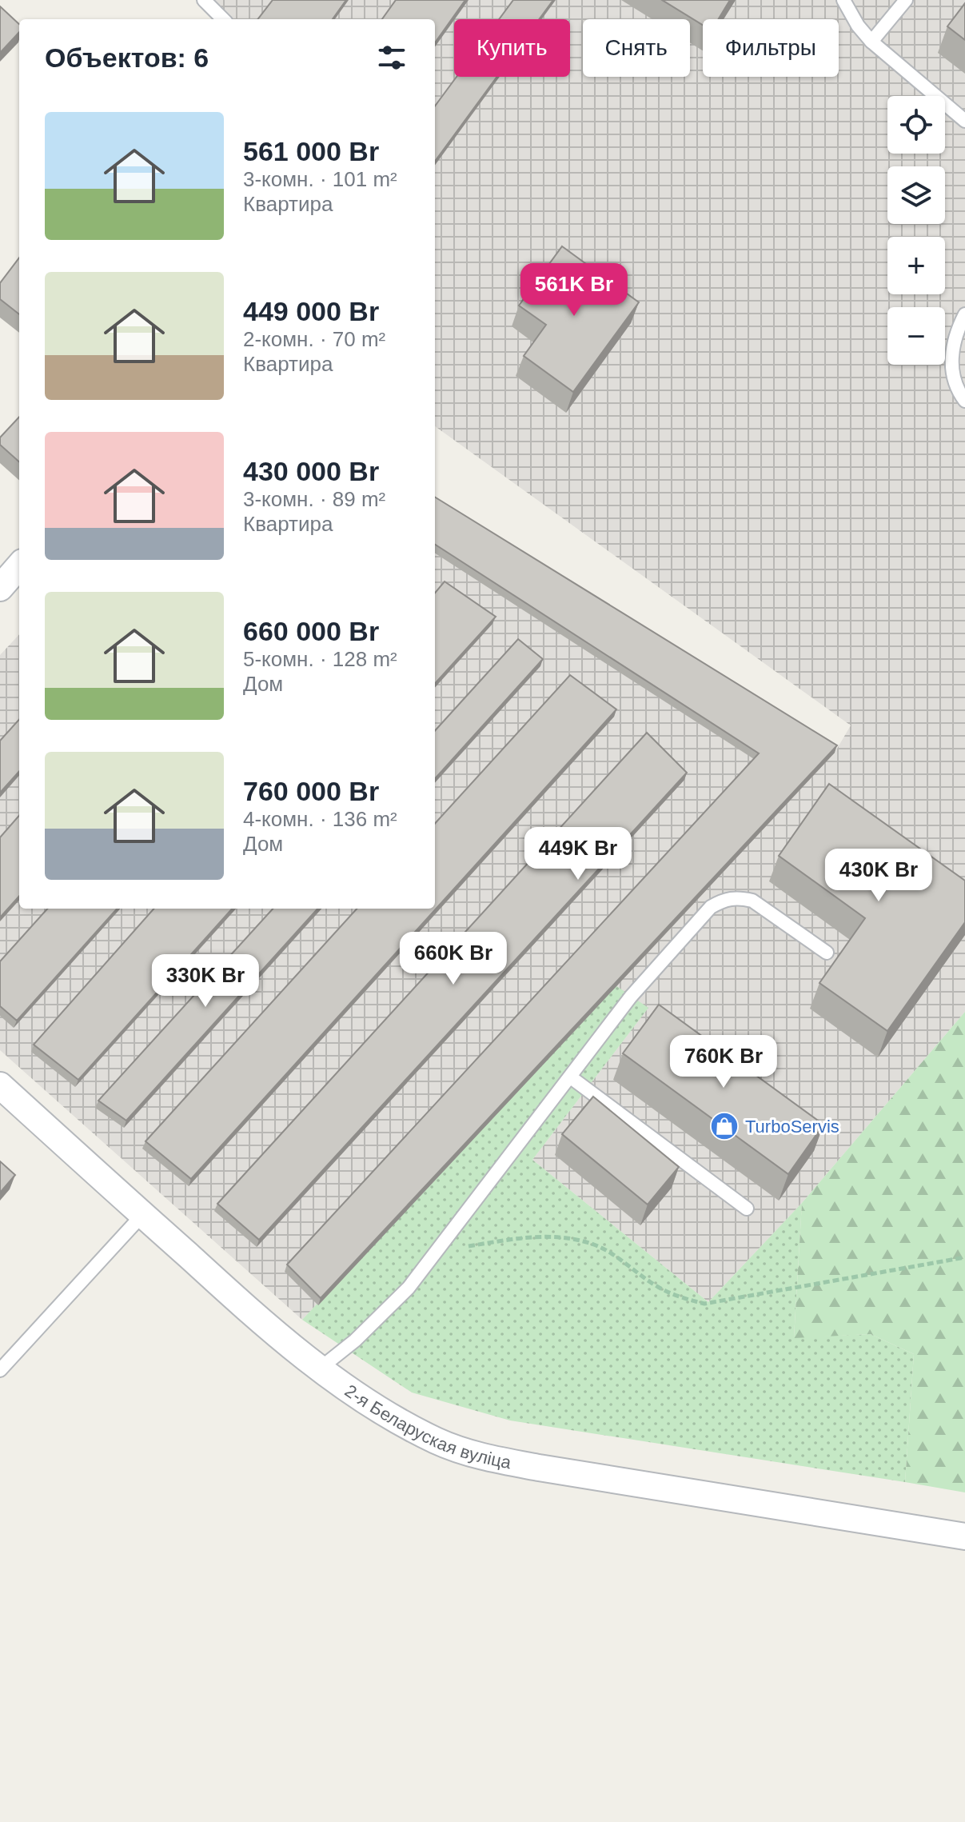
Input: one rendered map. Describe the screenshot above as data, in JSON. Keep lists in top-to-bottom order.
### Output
{
  "streets": {
    "street": ["2-я Беларуская вуліца"]
  },
  "places": {
    "shop": ["TurboServis"]
  },
  "page": {
    "chip": ["Купить", "Снять", "Фильтры"],
    "heading": "Объектов: 6",
    "map_buttons": ["+", "−"],
    "list": [
      {
        "name": "561 000 Br",
        "note": "3-комн. · 101 m² · Квартира"
      },
      {
        "name": "449 000 Br",
        "note": "2-комн. · 70 m² · Квартира"
      },
      {
        "name": "430 000 Br",
        "note": "3-комн. · 89 m² · Квартира"
      },
      {
        "name": "660 000 Br",
        "note": "5-комн. · 128 m² · Дом"
      },
      {
        "name": "760 000 Br",
        "note": "4-комн. · 136 m² · Дом"
      }
    ],
    "price": [
      "561K Br",
      "449K Br",
      "430K Br",
      "660K Br",
      "330K Br",
      "760K Br"
    ]
  }
}
